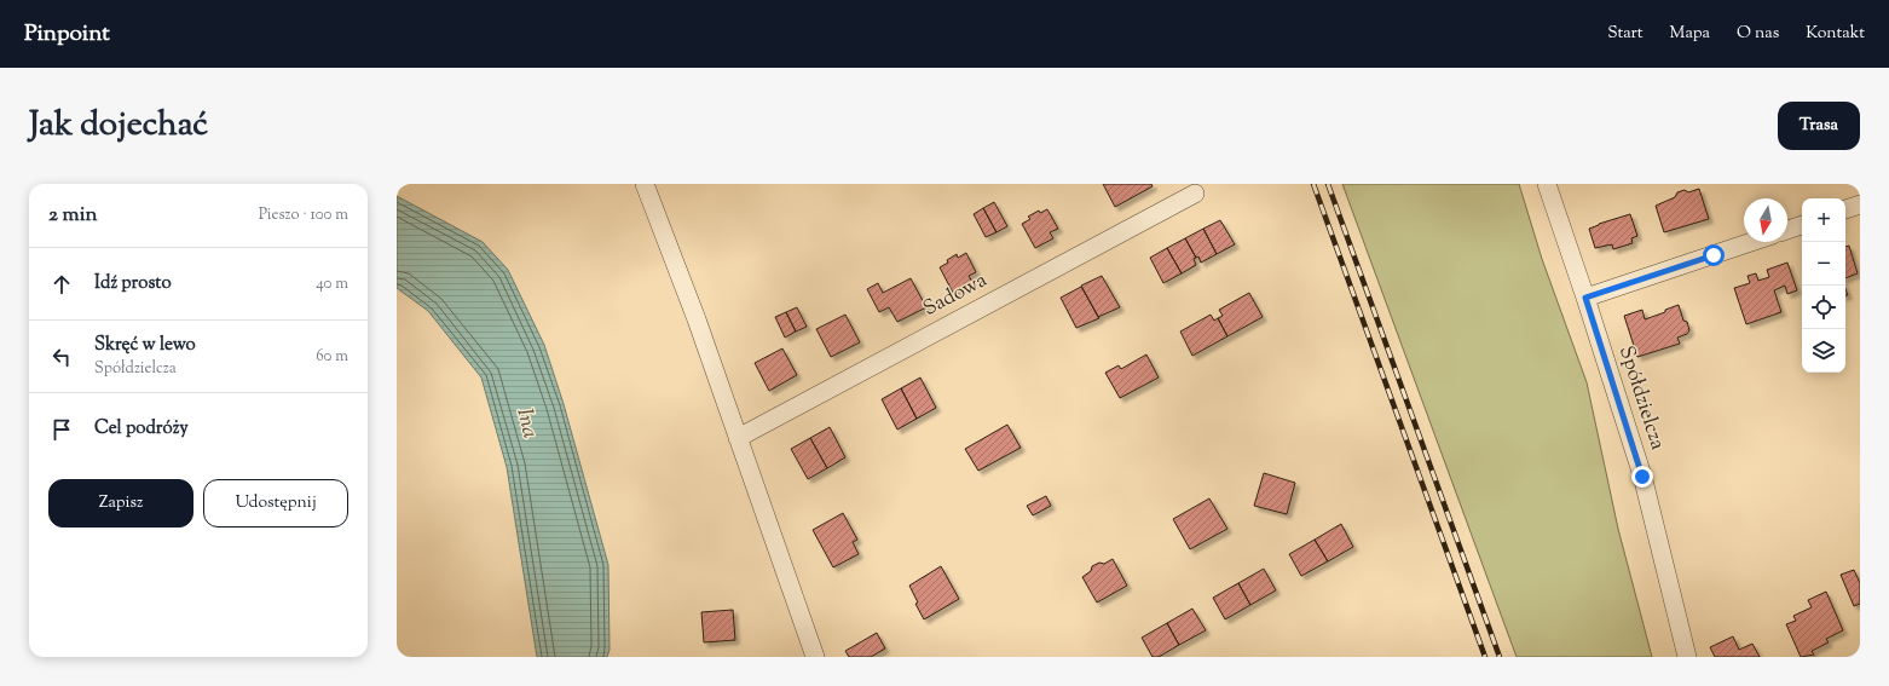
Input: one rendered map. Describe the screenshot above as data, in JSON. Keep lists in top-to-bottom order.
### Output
{
  "streets": {
    "street": ["Sadowa", "Spółdzielcza"]
  },
  "water": ["Ina"],
  "north": "bottom",
  "page": {
    "header": "Pinpoint",
    "nav": [
      "Start",
      "Mapa",
      "O nas",
      "Kontakt"
    ],
    "title": "Jak dojechać",
    "buttons": [
      "Trasa",
      ["Zapisz", "Udostępnij"]
    ],
    "heading": ["2 min", "Pieszo · 100 m"],
    "map_buttons": ["+", "−"],
    "list": [
      ["Idź prosto", "40 m"],
      ["Skręć w lewo", "Spółdzielcza", "60 m"],
      "Cel podróży"
    ]
  }
}
